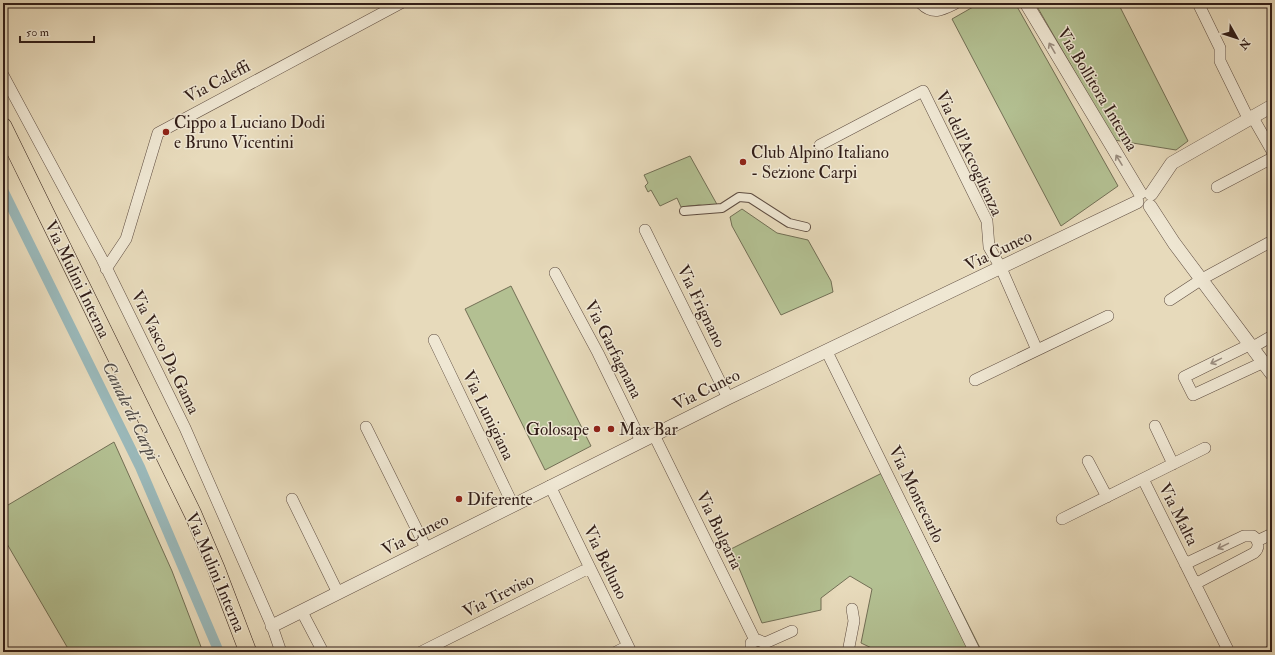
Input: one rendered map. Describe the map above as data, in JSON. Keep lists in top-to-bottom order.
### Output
{
  "streets": {
    "main road": ["Via Mulini Interna"],
    "street": [
      "Via Caleffi",
      "Via Bollitora Interna",
      "Via dell'Accoglienza",
      "Via Cuneo",
      "Via Frignano",
      "Via Garfagnana",
      "Via Vasco Da Gama",
      "Via Lunigiana",
      "Via Montecarlo",
      "Via Malta",
      "Via Bulgaria",
      "Via Belluno",
      "Via Treviso"
    ]
  },
  "crossings": [
    ["Via Caleffi", "Via Vasco Da Gama"],
    ["Via Bollitora Interna", "Via Cuneo"],
    ["Via dell'Accoglienza", "Via Cuneo"],
    ["Via Cuneo", "Via Frignano"],
    ["Via Cuneo", "Via Garfagnana"],
    ["Via Cuneo", "Via Vasco Da Gama"],
    ["Via Cuneo", "Via Lunigiana"],
    ["Via Cuneo", "Via Montecarlo"],
    ["Via Cuneo", "Via Bulgaria"],
    ["Via Cuneo", "Via Belluno"],
    ["Via Belluno", "Via Treviso"]
  ],
  "one_way": ["Via Bollitora Interna"],
  "water": ["Canale di Carpi"],
  "places": [
    "Cippo a Luciano Dodi e Bruno Vicentini",
    "Club Alpino Italiano - Sezione Carpi",
    "Golosape",
    "Max Bar",
    "Diferente"
  ],
  "scale_bar": "50 m",
  "north": "bottom right"
}
